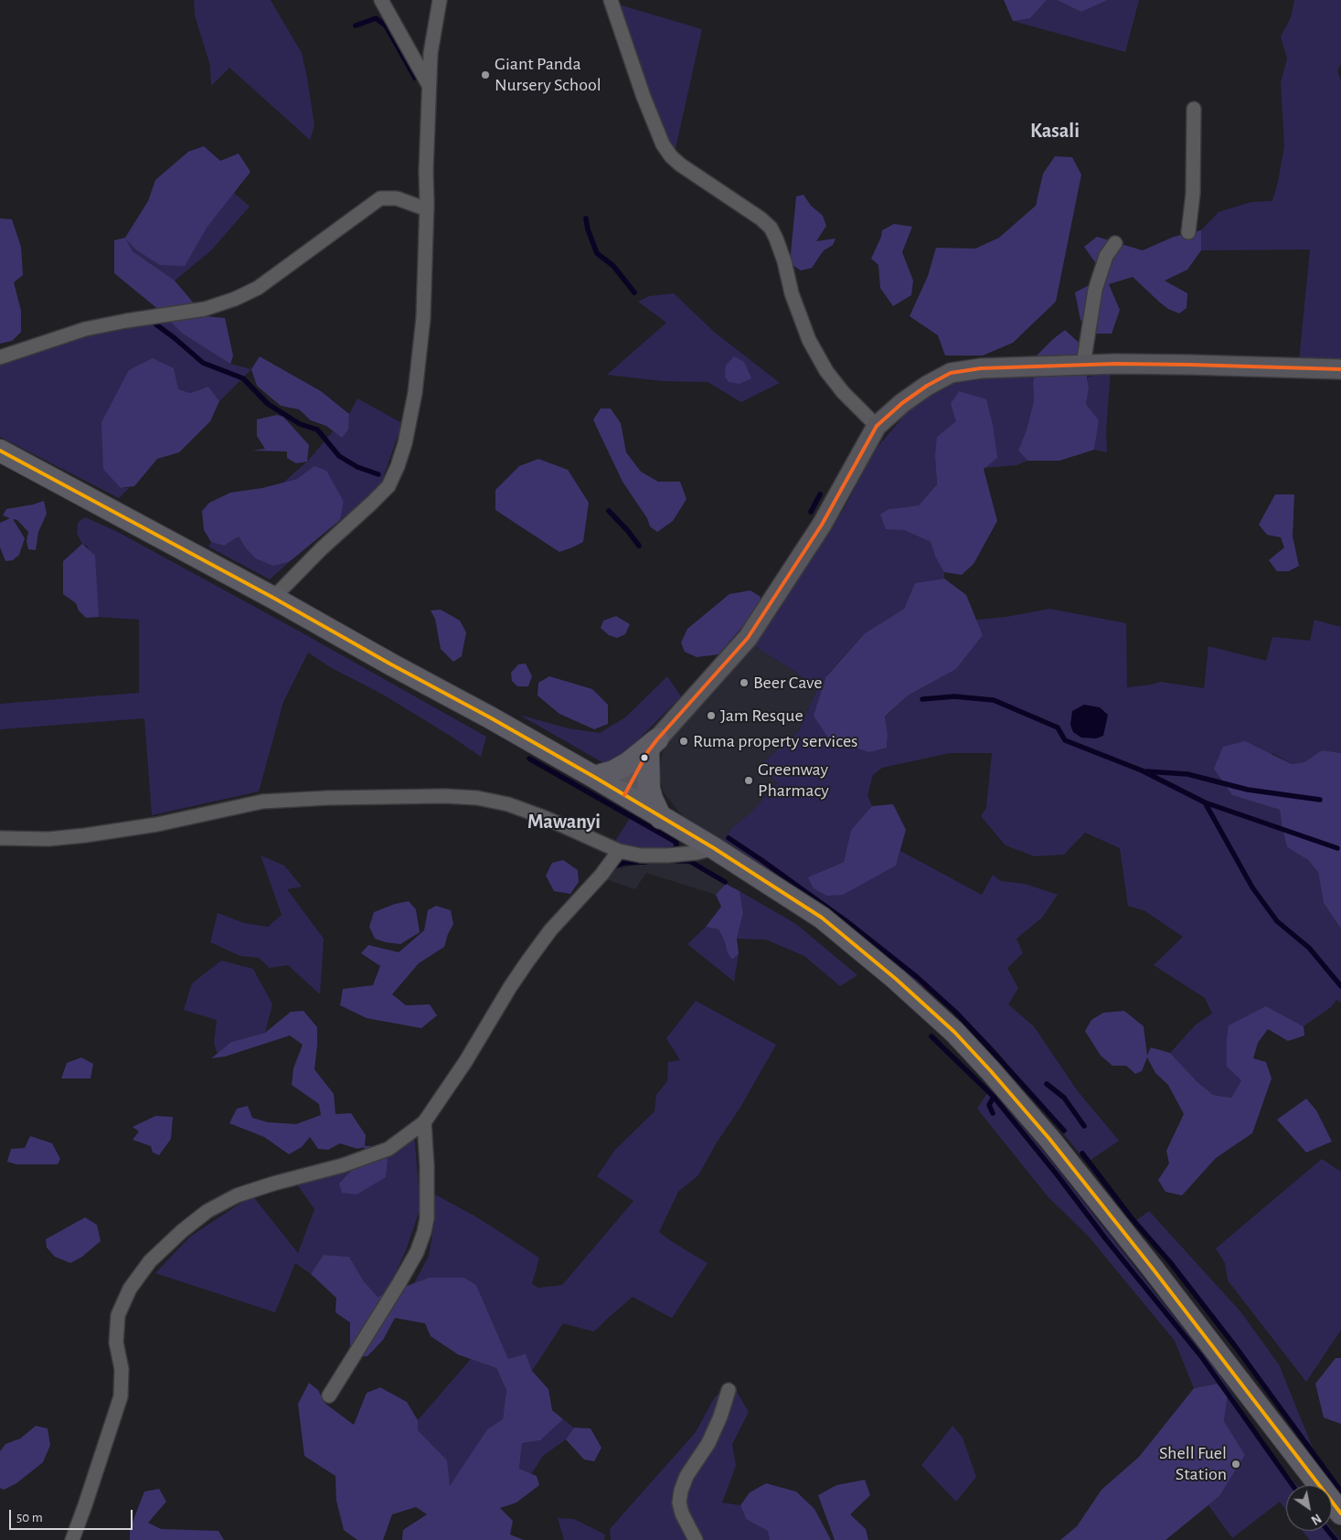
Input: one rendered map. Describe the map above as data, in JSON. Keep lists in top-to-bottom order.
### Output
{
  "districts": ["Kasali", "Mawanyi"],
  "places": [
    "Giant Panda Nursery School",
    "Beer Cave",
    "Jam Resque",
    "Ruma property services",
    "Greenway Pharmacy",
    "Shell Fuel Station"
  ],
  "scale_bar": "50 m",
  "north": "bottom right"
}
